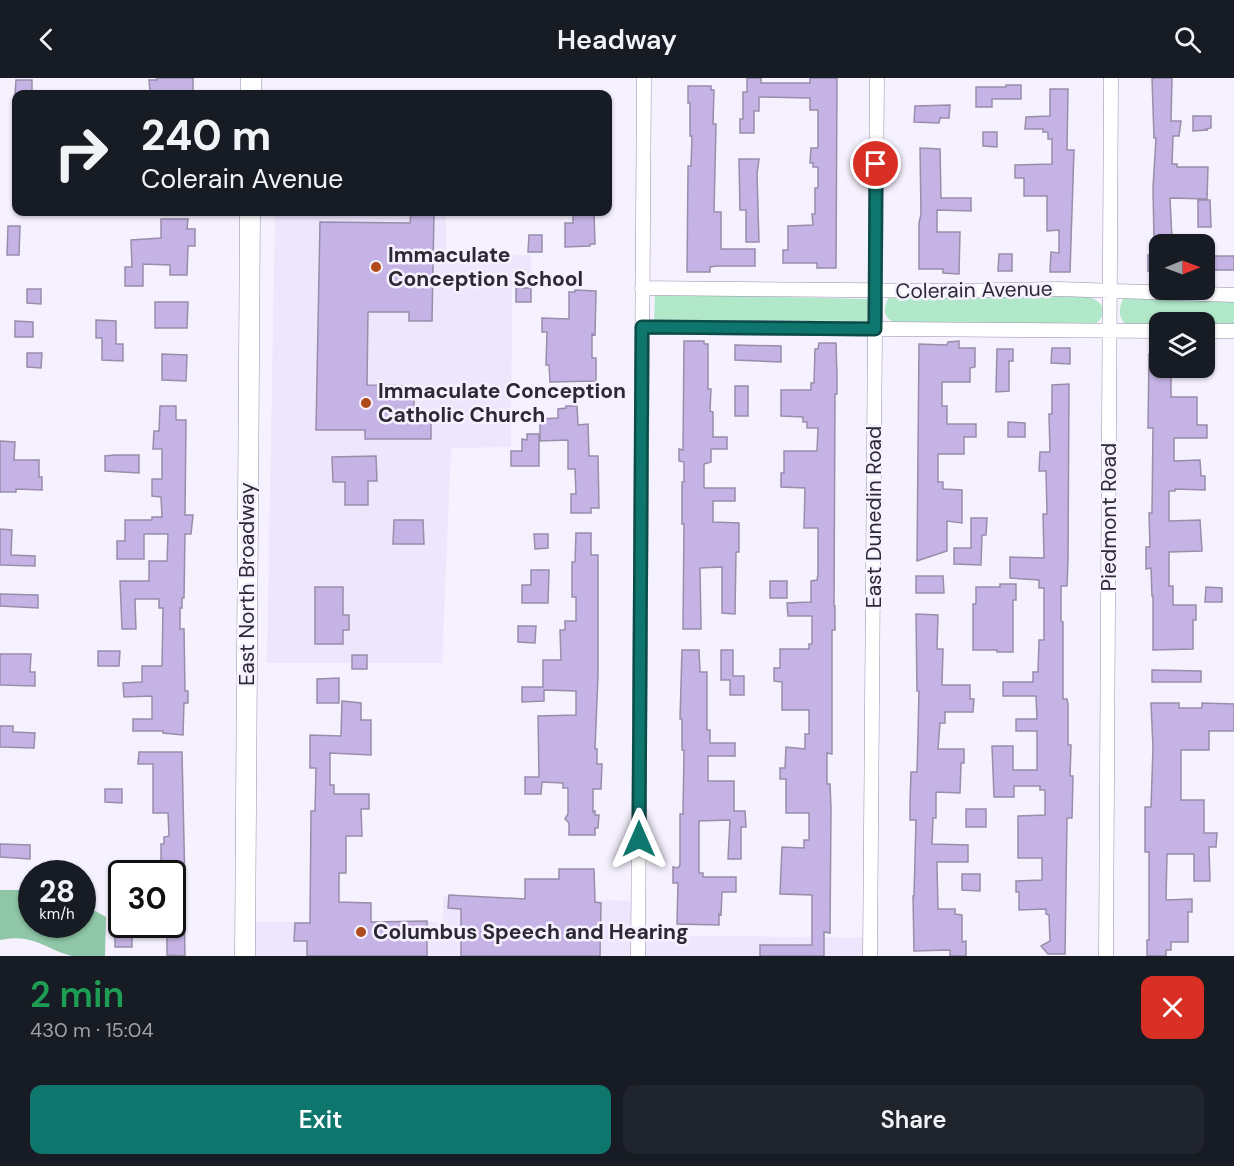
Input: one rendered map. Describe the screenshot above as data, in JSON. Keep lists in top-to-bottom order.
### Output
{
  "streets": {
    "main road": ["East North Broadway"],
    "street": ["Colerain Avenue", "East Dunedin Road", "Piedmont Road"]
  },
  "crossings": [
    ["Colerain Avenue", "East Dunedin Road"],
    ["Colerain Avenue", "Piedmont Road"]
  ],
  "places": ["Immaculate Conception School", "Immaculate Conception Catholic Church", "Columbus Speech and Hearing"],
  "north": "right",
  "page": {
    "header": "Headway",
    "turn": ["240 m", "Colerain Avenue"],
    "speed": "28 km/h",
    "limit": "30",
    "heading": ["2 min", "430 m · 15:04"],
    "buttons": ["Exit", "Share"]
  }
}
